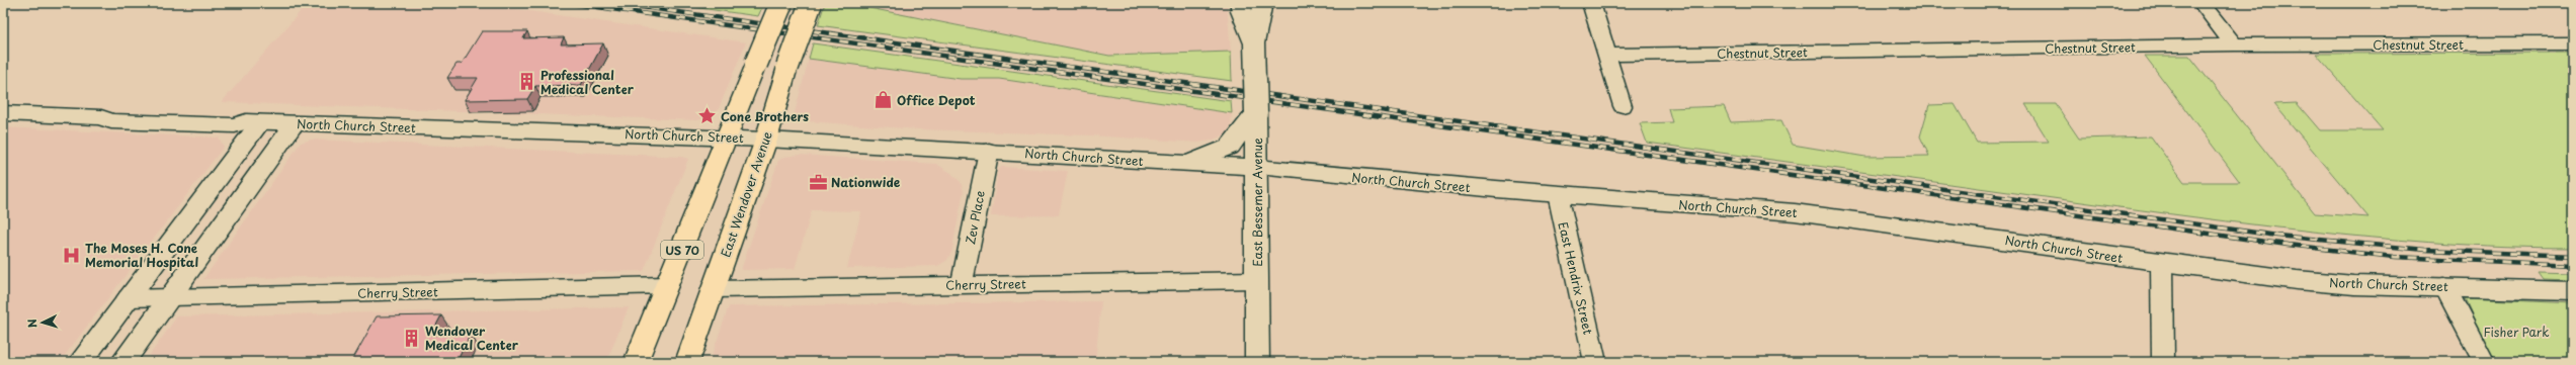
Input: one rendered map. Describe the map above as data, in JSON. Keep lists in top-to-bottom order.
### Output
{
  "streets": {
    "highway": ["East Wendover Avenue", "US 70"],
    "main road": ["North Church Street", "East Bessemer Avenue"],
    "street": [
      "Chestnut Street",
      "Zev Place",
      "East Hendrix Street",
      "Cherry Street"
    ]
  },
  "crossings": [
    ["North Church Street", "East Wendover Avenue"],
    ["North Church Street", "East Bessemer Avenue"],
    ["North Church Street", "Zev Place"],
    ["North Church Street", "US 70"],
    ["North Church Street", "East Hendrix Street"],
    ["East Wendover Avenue", "Cherry Street"],
    ["East Bessemer Avenue", "Cherry Street"],
    ["Zev Place", "Cherry Street"],
    ["US 70", "Cherry Street"]
  ],
  "parks": ["Fisher Park"],
  "places": {
    "building": ["Professional Medical Center", "Wendover Medical Center"],
    "shop": ["Office Depot"],
    "place": ["Cone Brothers"],
    "office": ["Nationwide"],
    "hospital": ["The Moses H. Cone Memorial Hospital"]
  },
  "north": "left"
}
